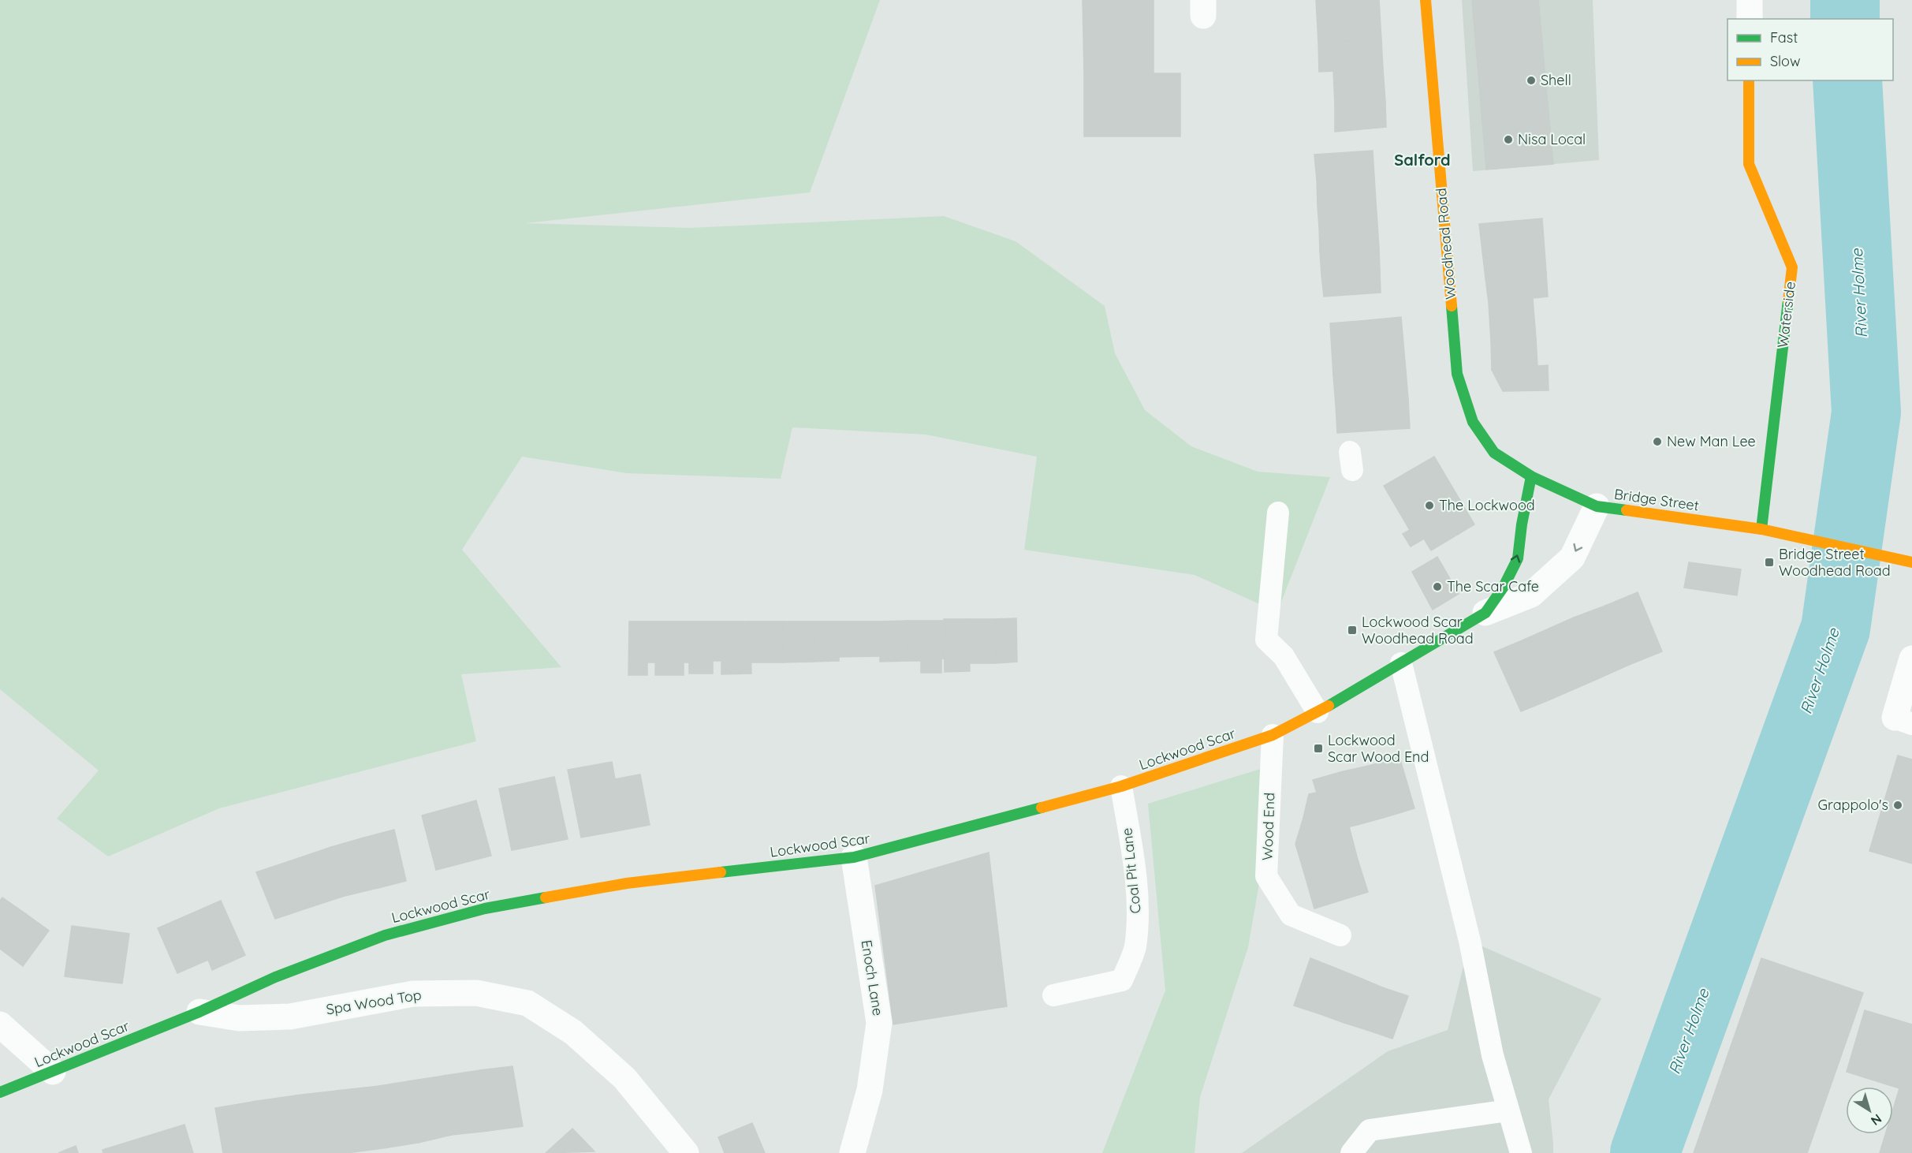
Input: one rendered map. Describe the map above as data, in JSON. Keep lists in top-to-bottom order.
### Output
{
  "streets": {
    "street": [
      "Woodhead Road",
      "Waterside",
      "Bridge Street",
      "Lockwood Scar",
      "Enoch Lane",
      "Spa Wood Top"
    ],
    "lane": ["Wood End", "Coal Pit Lane"]
  },
  "crossings": [
    ["Woodhead Road", "Bridge Street"],
    ["Waterside", "Bridge Street"],
    ["Bridge Street", "Lockwood Scar"],
    ["Lockwood Scar", "Wood End"],
    ["Lockwood Scar", "Coal Pit Lane"],
    ["Lockwood Scar", "Enoch Lane"],
    ["Lockwood Scar", "Spa Wood Top"]
  ],
  "districts": ["Salford"],
  "water": ["River Holme"],
  "places": {
    "other": [
      "Shell",
      "Nisa Local",
      "New Man Lee",
      "The Lockwood",
      "The Scar Cafe",
      "Grappolo's"
    ],
    "transit": ["Bridge Street Woodhead Road", "Lockwood Scar Woodhead Road", "Lockwood Scar Wood End"]
  },
  "legend": ["Fast", "Slow"],
  "north": "bottom right"
}
